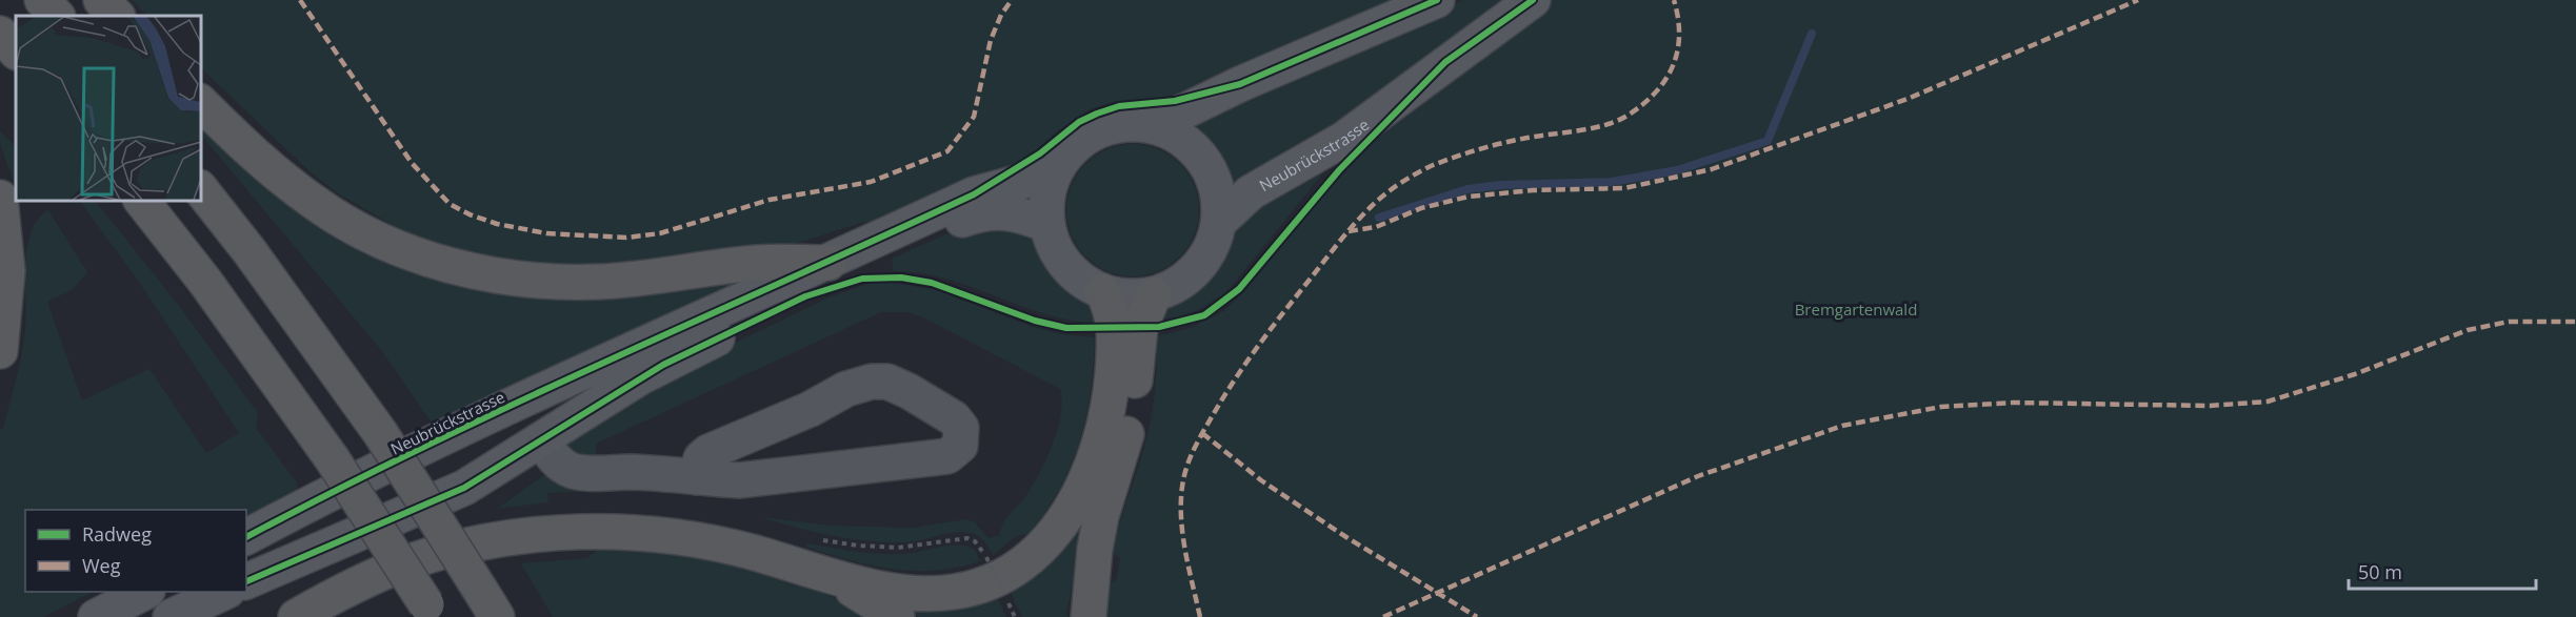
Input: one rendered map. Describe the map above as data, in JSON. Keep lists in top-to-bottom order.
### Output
{
  "streets": {
    "main road": ["Neubrückstrasse"]
  },
  "parks": ["Bremgartenwald"],
  "legend": ["Radweg", "Weg"],
  "scale_bar": "50 m"
}
